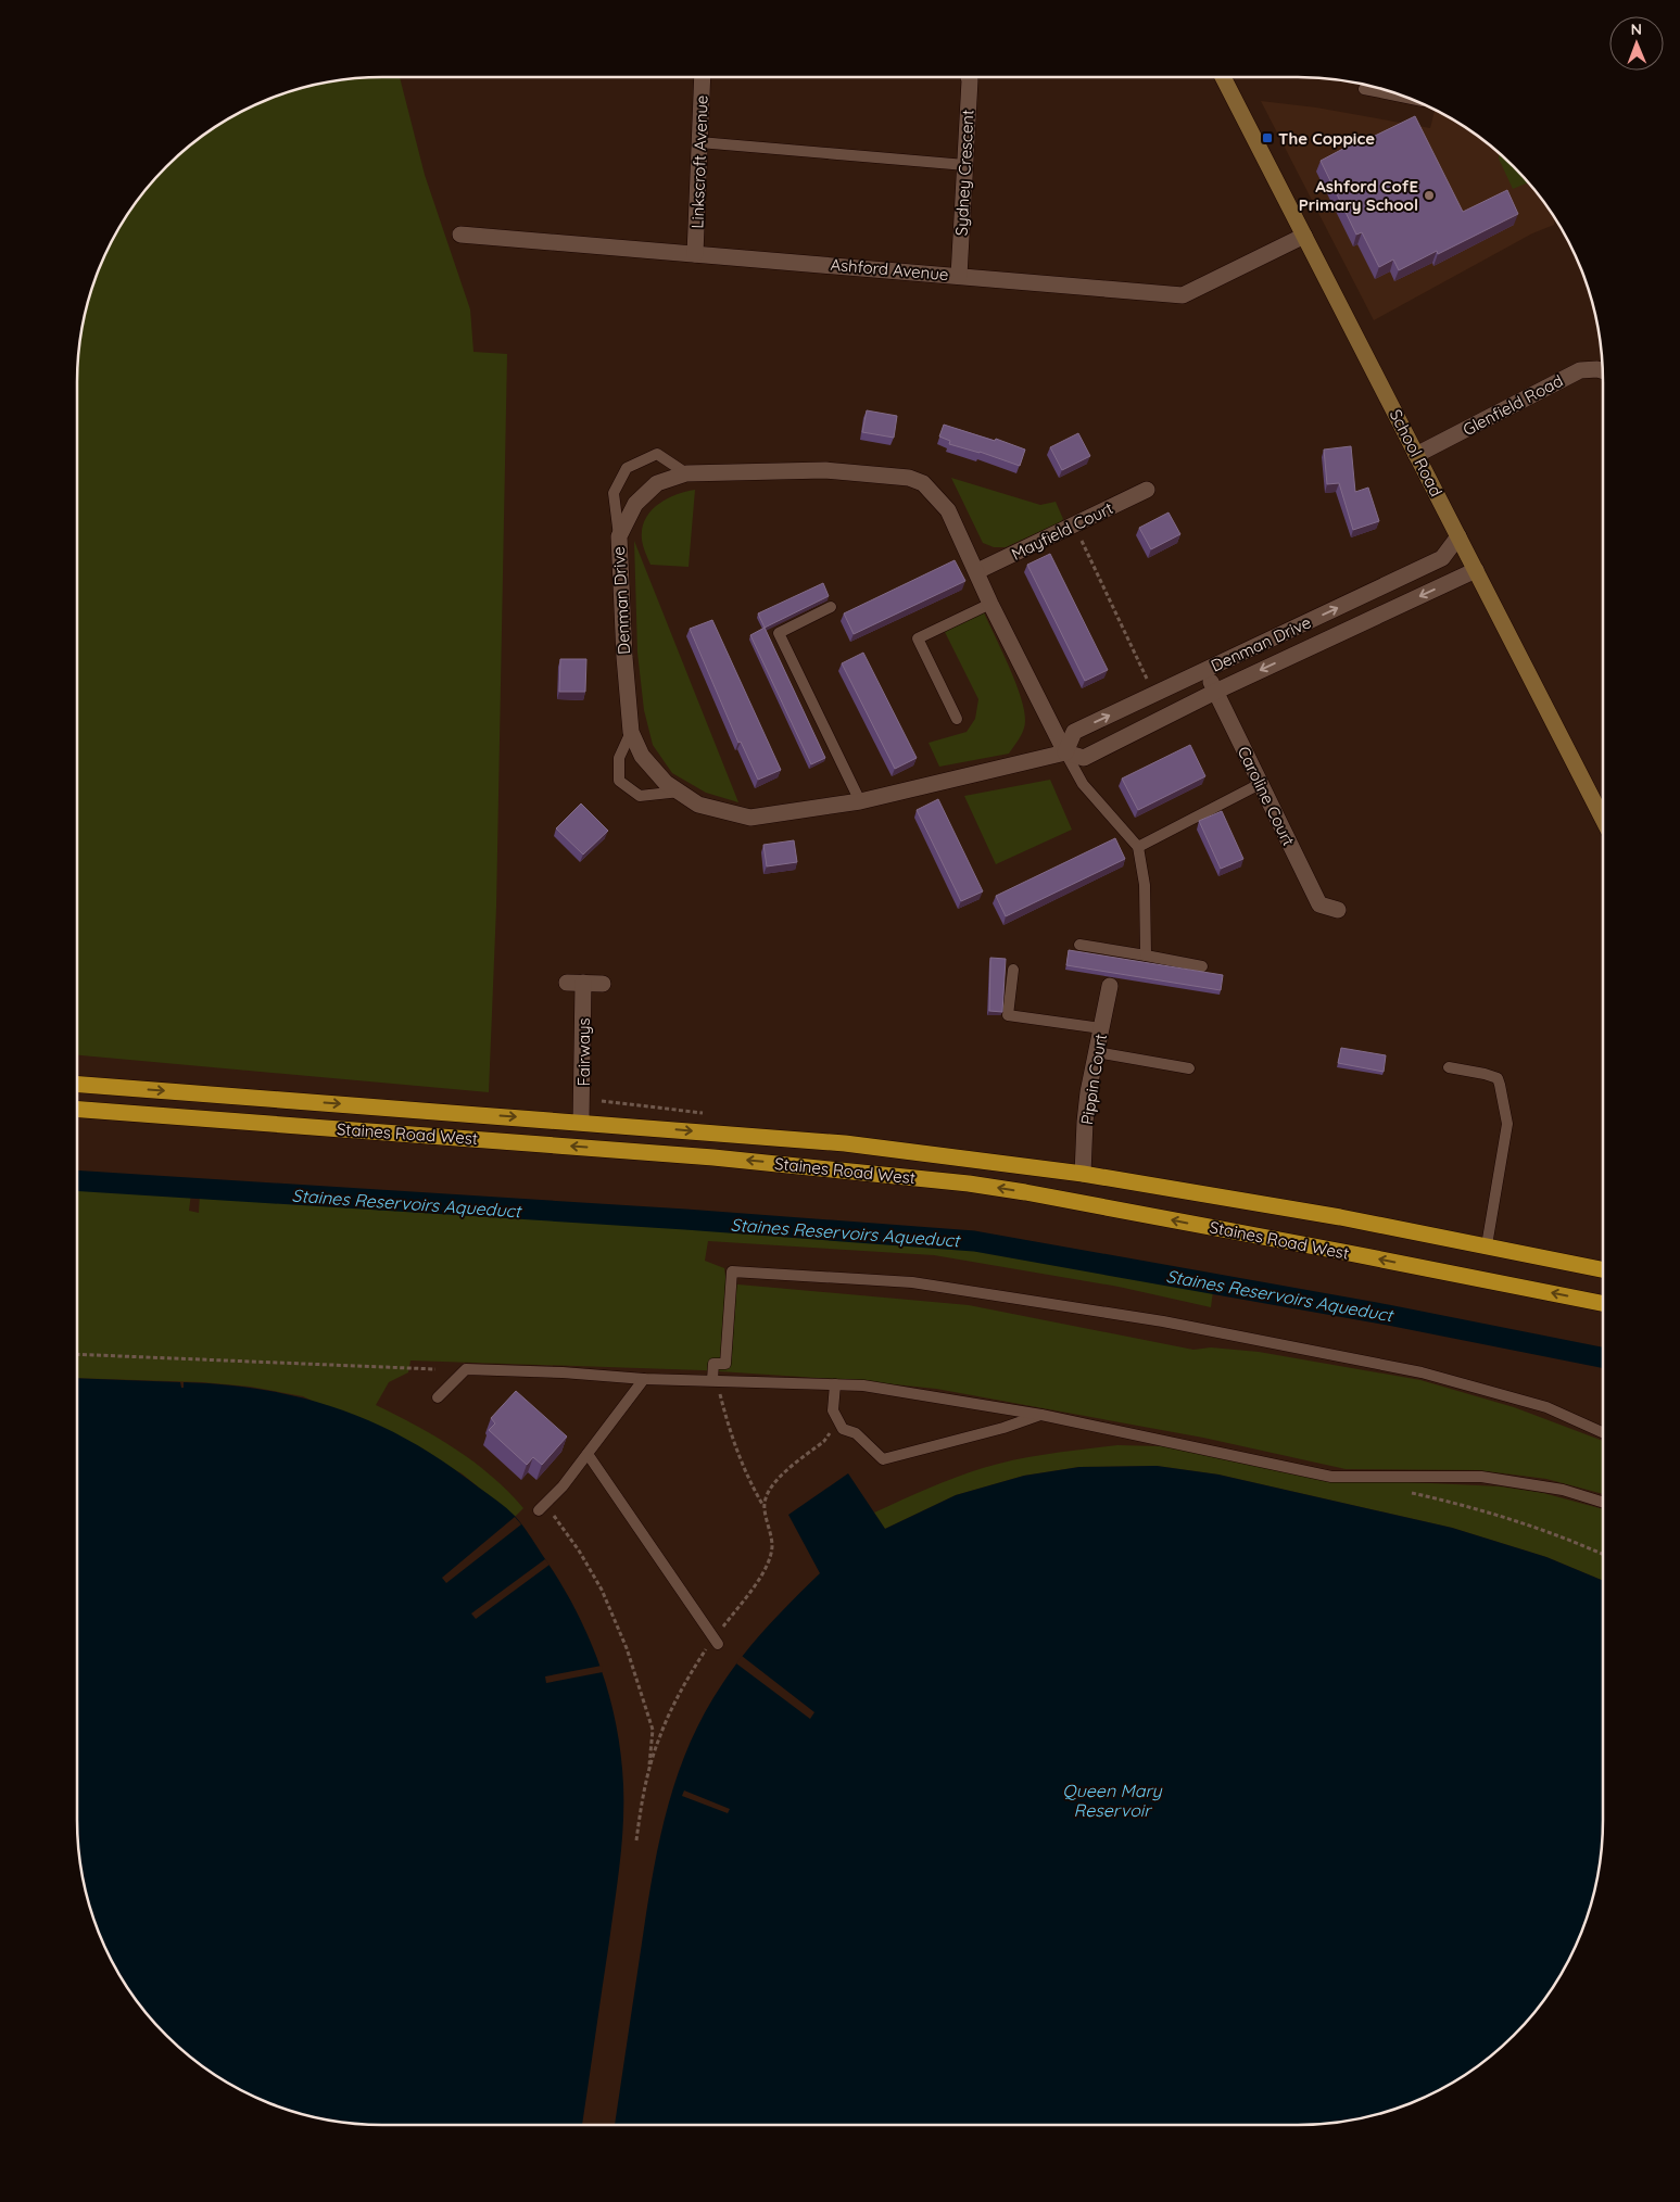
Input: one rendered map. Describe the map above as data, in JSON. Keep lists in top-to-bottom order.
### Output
{
  "streets": {
    "highway": ["Staines Road West"],
    "main road": ["School Road"],
    "street": [
      "Linkscroft Avenue",
      "Sydney Crescent",
      "Ashford Avenue",
      "Glenfield Road",
      "Mayfield Court",
      "Denman Drive",
      "Caroline Court",
      "Fairways",
      "Pippin Court"
    ]
  },
  "crossings": [
    ["Linkscroft Avenue", "Ashford Avenue"],
    ["Sydney Crescent", "Ashford Avenue"],
    ["Ashford Avenue", "School Road"],
    ["Glenfield Road", "School Road"],
    ["School Road", "Denman Drive"],
    ["Mayfield Court", "Denman Drive"],
    ["Denman Drive", "Caroline Court"],
    ["Fairways", "Staines Road West"],
    ["Pippin Court", "Staines Road West"]
  ],
  "water": ["Staines Reservoirs Aqueduct", "Queen Mary Reservoir"],
  "places": {
    "transit": ["The Coppice"],
    "other": ["Ashford CofE Primary School"]
  },
  "north": "top"
}
